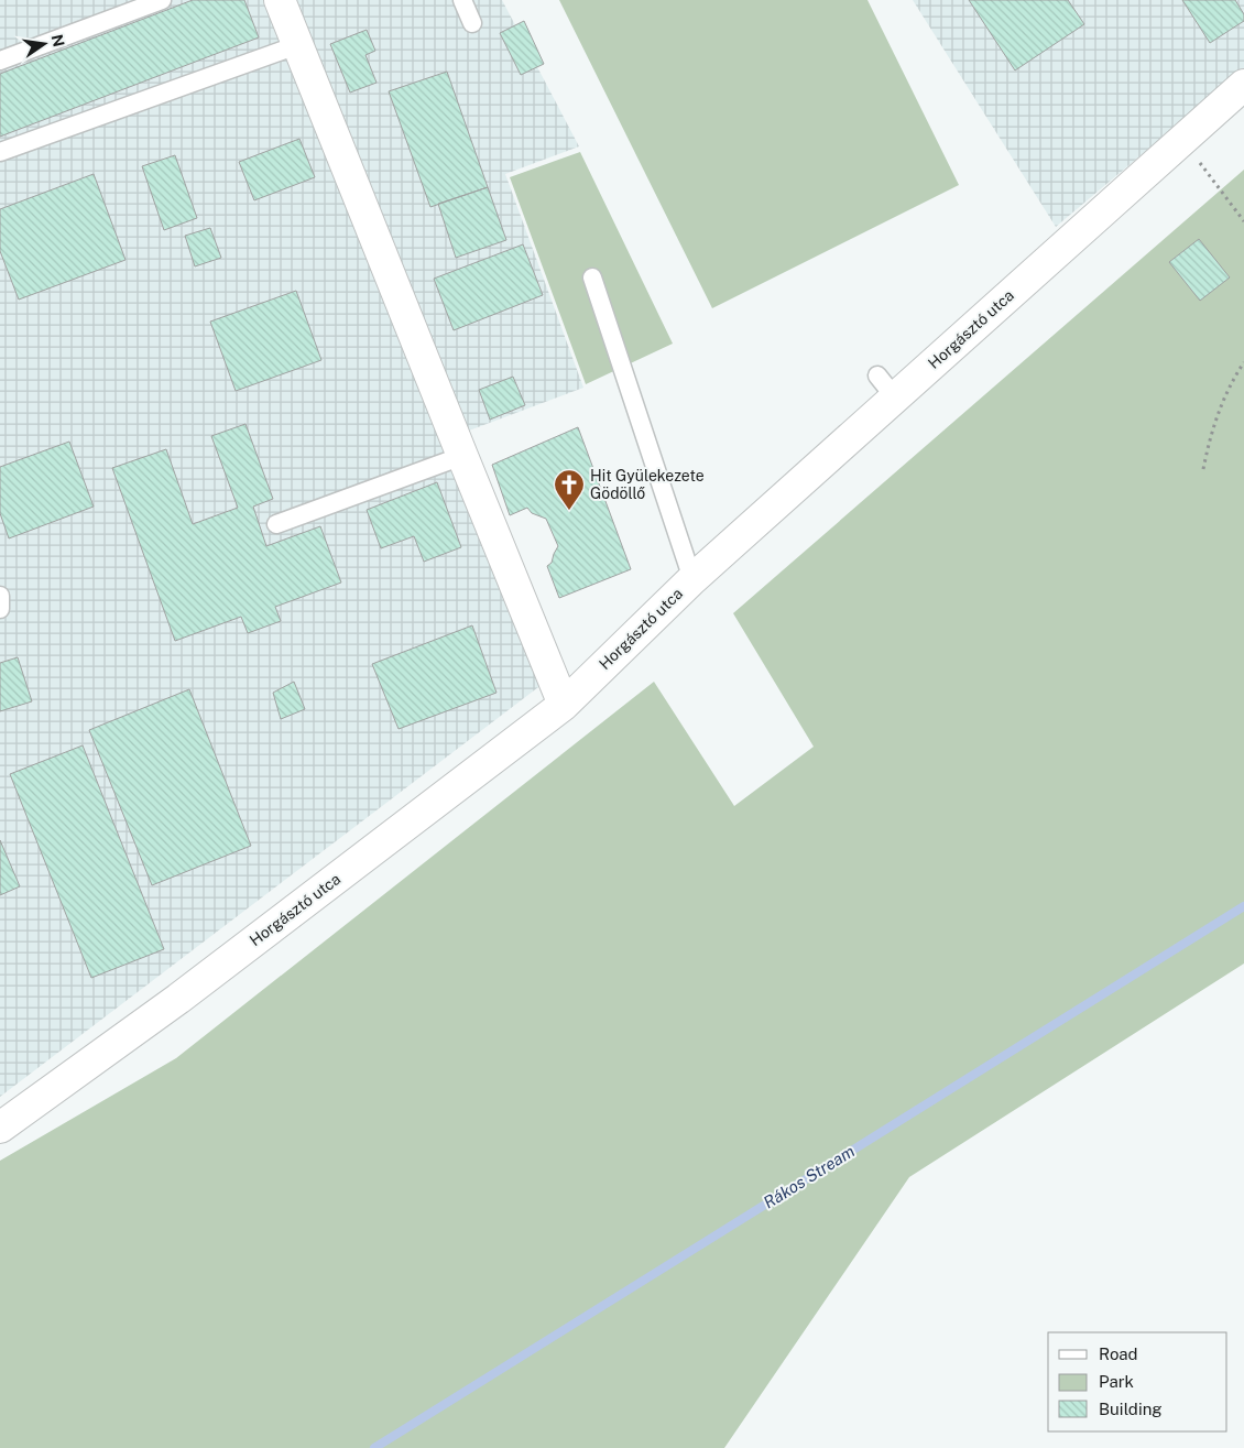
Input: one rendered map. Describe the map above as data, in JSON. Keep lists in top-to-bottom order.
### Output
{
  "streets": {
    "street": ["Horgásztó utca"]
  },
  "water": ["Rákos Stream"],
  "places": {
    "church": ["Hit Gyülekezete Gödöllő"]
  },
  "legend": ["Road", "Park", "Building"],
  "north": "right"
}
